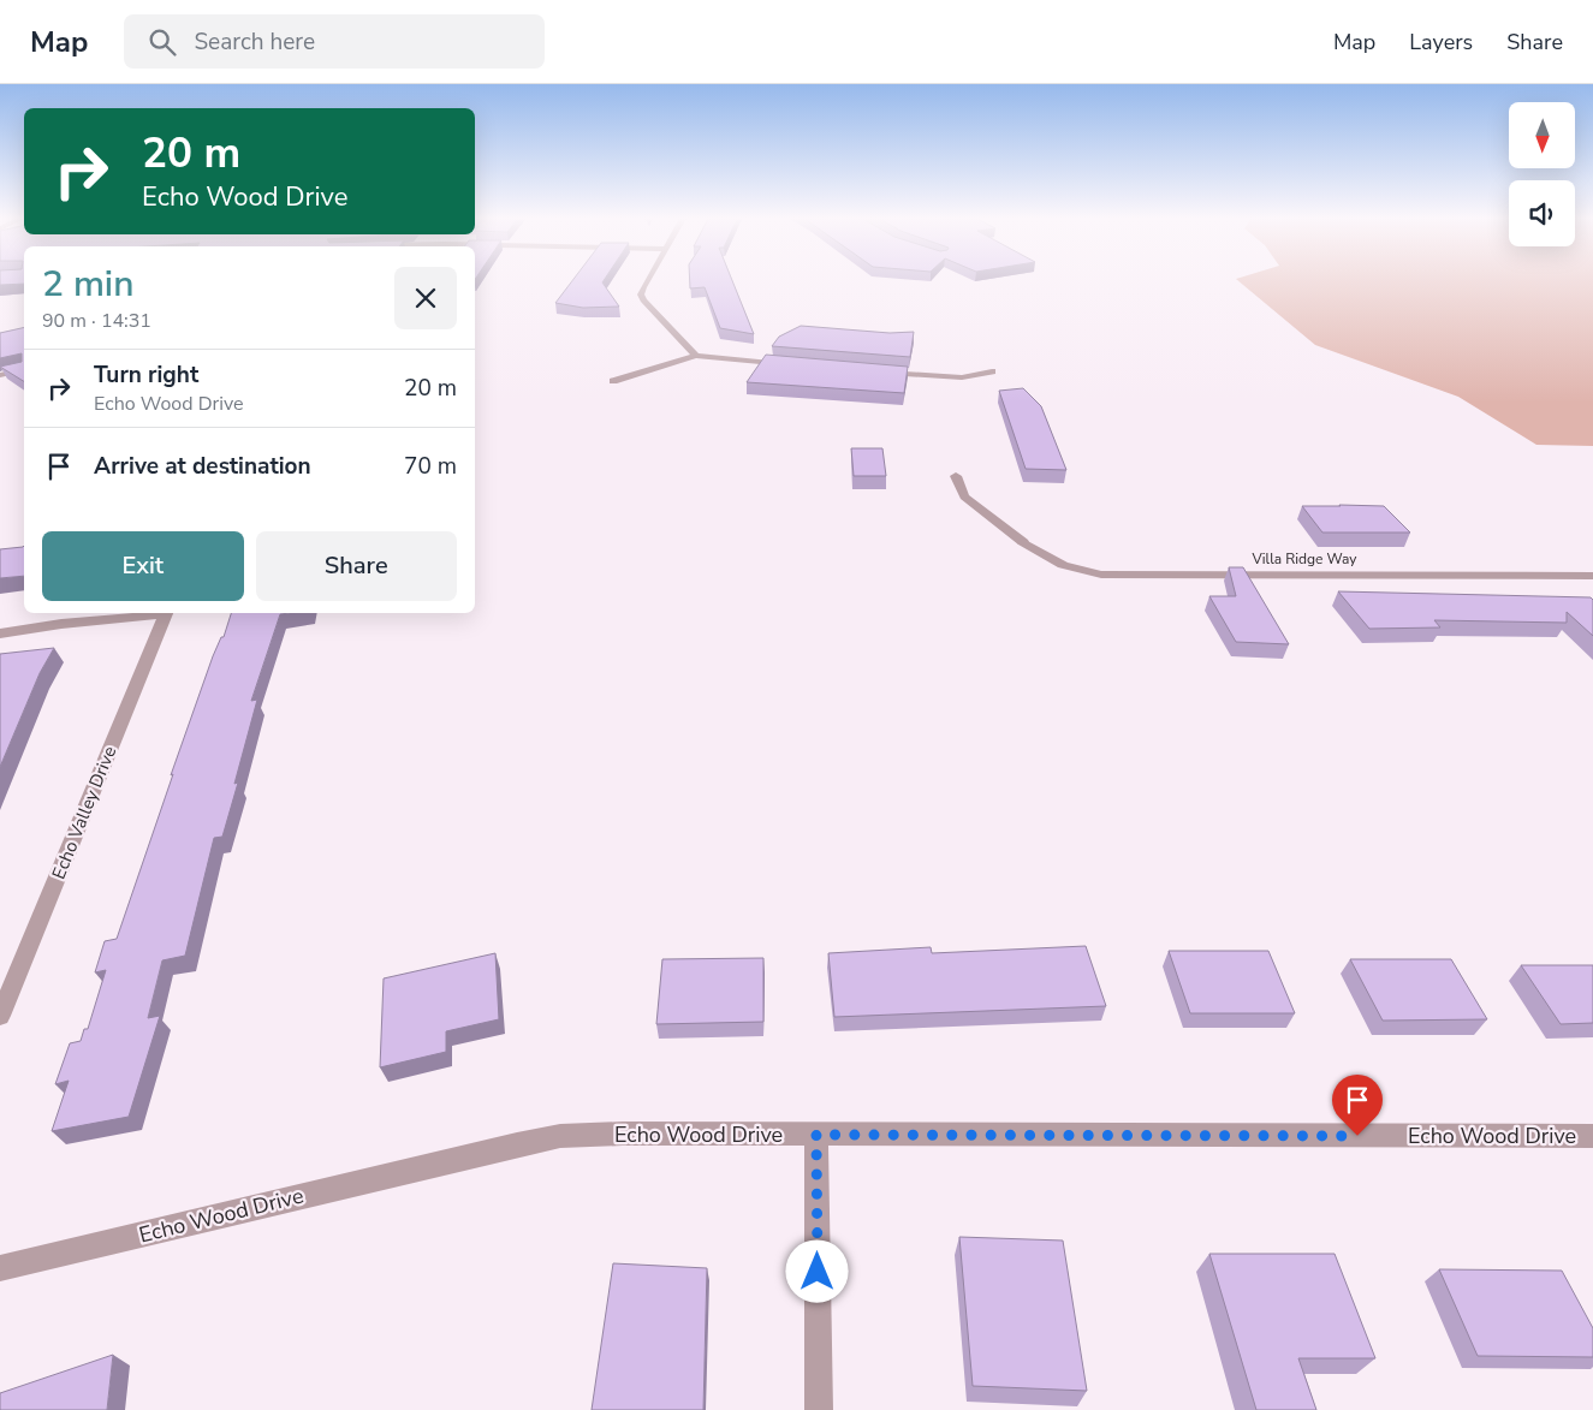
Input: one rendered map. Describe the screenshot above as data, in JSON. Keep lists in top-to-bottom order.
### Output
{
  "streets": {
    "street": ["Villa Ridge Way", "Echo Valley Drive", "Echo Wood Drive"]
  },
  "north": "bottom",
  "page": {
    "header": "Map",
    "search": "Search here",
    "nav": ["Map", "Layers", "Share"],
    "turn": ["20 m", "Echo Wood Drive"],
    "heading": ["2 min", "90 m · 14:31"],
    "list": [
      {
        "name": "Turn right",
        "note": "Echo Wood Drive",
        "value": "20 m"
      },
      {
        "name": "Arrive at destination",
        "value": "70 m"
      }
    ],
    "buttons": ["Exit", "Share"]
  }
}
